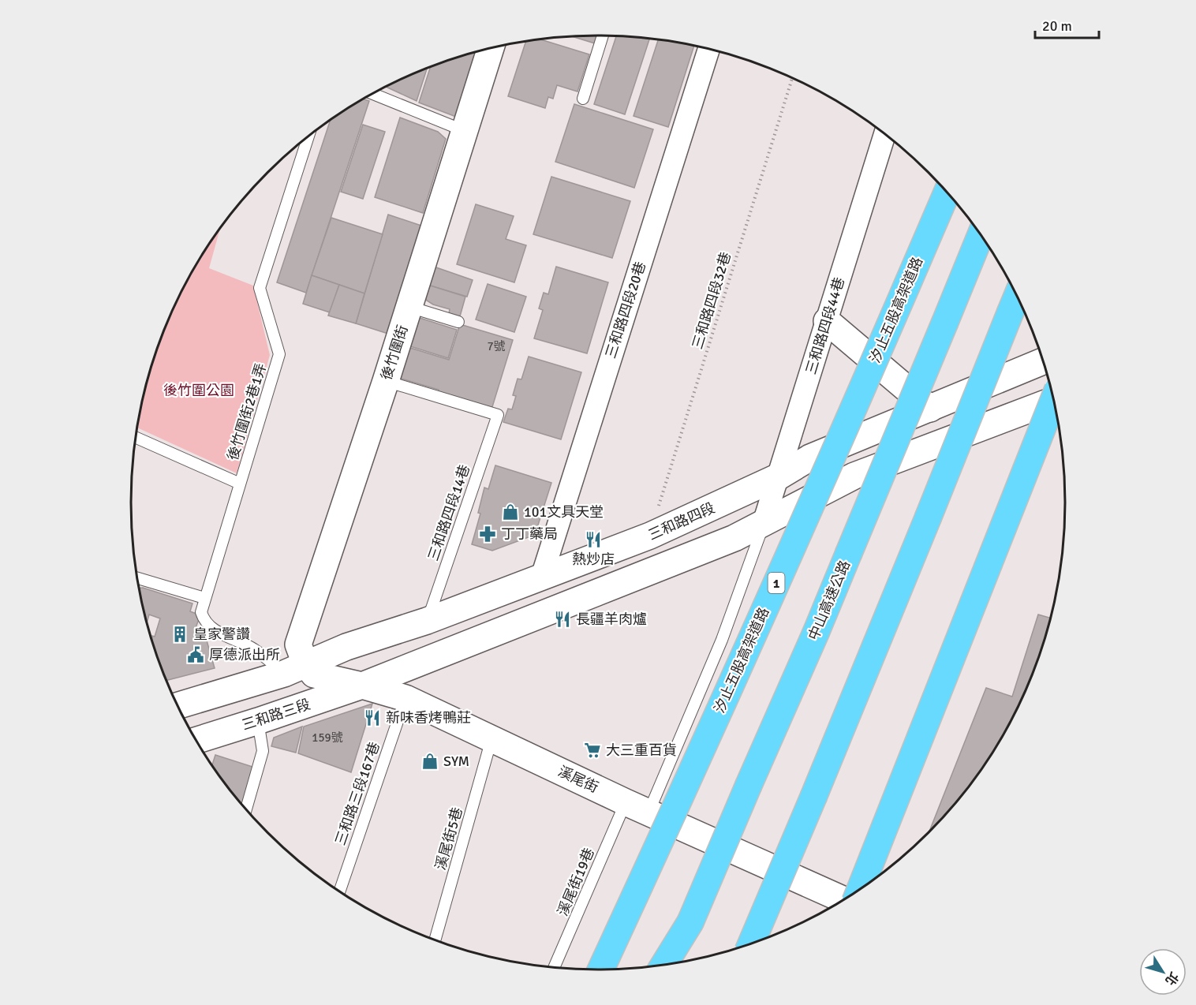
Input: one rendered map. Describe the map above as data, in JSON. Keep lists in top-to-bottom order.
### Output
{
  "streets": {
    "highway": ["汐止五股高架道路", "1", "中山高速公路"],
    "main road": [
      "後竹圍街",
      "三和路四段",
      "三和路三段",
      "溪尾街"
    ],
    "street": ["三和路四段20巷", "三和路四段44巷"],
    "lane": [
      "後竹圍街2巷1弄",
      "三和路四段14巷",
      "三和路三段167巷",
      "溪尾街5巷",
      "溪尾街19巷"
    ],
    "path": ["三和路四段32巷"]
  },
  "crossings": [
    ["三和路四段32巷", "三和路四段"],
    ["三和路四段20巷", "三和路四段"],
    ["三和路四段44巷", "三和路四段"],
    ["三和路四段44巷", "溪尾街19巷"],
    ["後竹圍街", "後竹圍街2巷1弄"],
    ["後竹圍街", "三和路四段14巷"],
    ["後竹圍街", "三和路四段"],
    ["後竹圍街", "溪尾街"],
    ["後竹圍街2巷1弄", "三和路四段"],
    ["後竹圍街2巷1弄", "溪尾街"],
    ["三和路四段14巷", "三和路四段"],
    ["三和路四段", "溪尾街"],
    ["三和路三段", "溪尾街"],
    ["溪尾街", "三和路三段167巷"],
    ["溪尾街", "溪尾街5巷"],
    ["溪尾街", "溪尾街19巷"]
  ],
  "parks": ["後竹圍公園"],
  "places": {
    "shop": ["101文具天堂", "SYM"],
    "pharmacy": ["丁丁藥局"],
    "restaurant": ["熱炒店", "長疆羊肉爐", "新味香烤鴨莊"],
    "building": ["皇家警讚"],
    "public building": ["厚德派出所"],
    "supermarket": ["大三重百貨"]
  },
  "house_numbers": ["7號", "159號"],
  "scale_bar": "20 m",
  "north": "bottom right"
}
